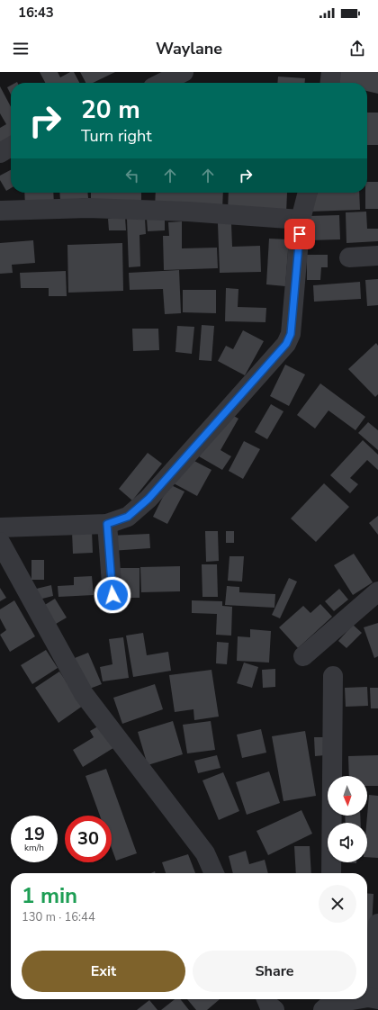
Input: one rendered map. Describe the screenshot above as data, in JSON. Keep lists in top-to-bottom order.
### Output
{
  "north": "bottom",
  "page": {
    "status": "16:43",
    "header": "Waylane",
    "turn": ["20 m", "Turn right"],
    "speed": "19 km/h",
    "limit": "30",
    "heading": ["1 min", "130 m · 16:44"],
    "buttons": ["Exit", "Share"]
  }
}
